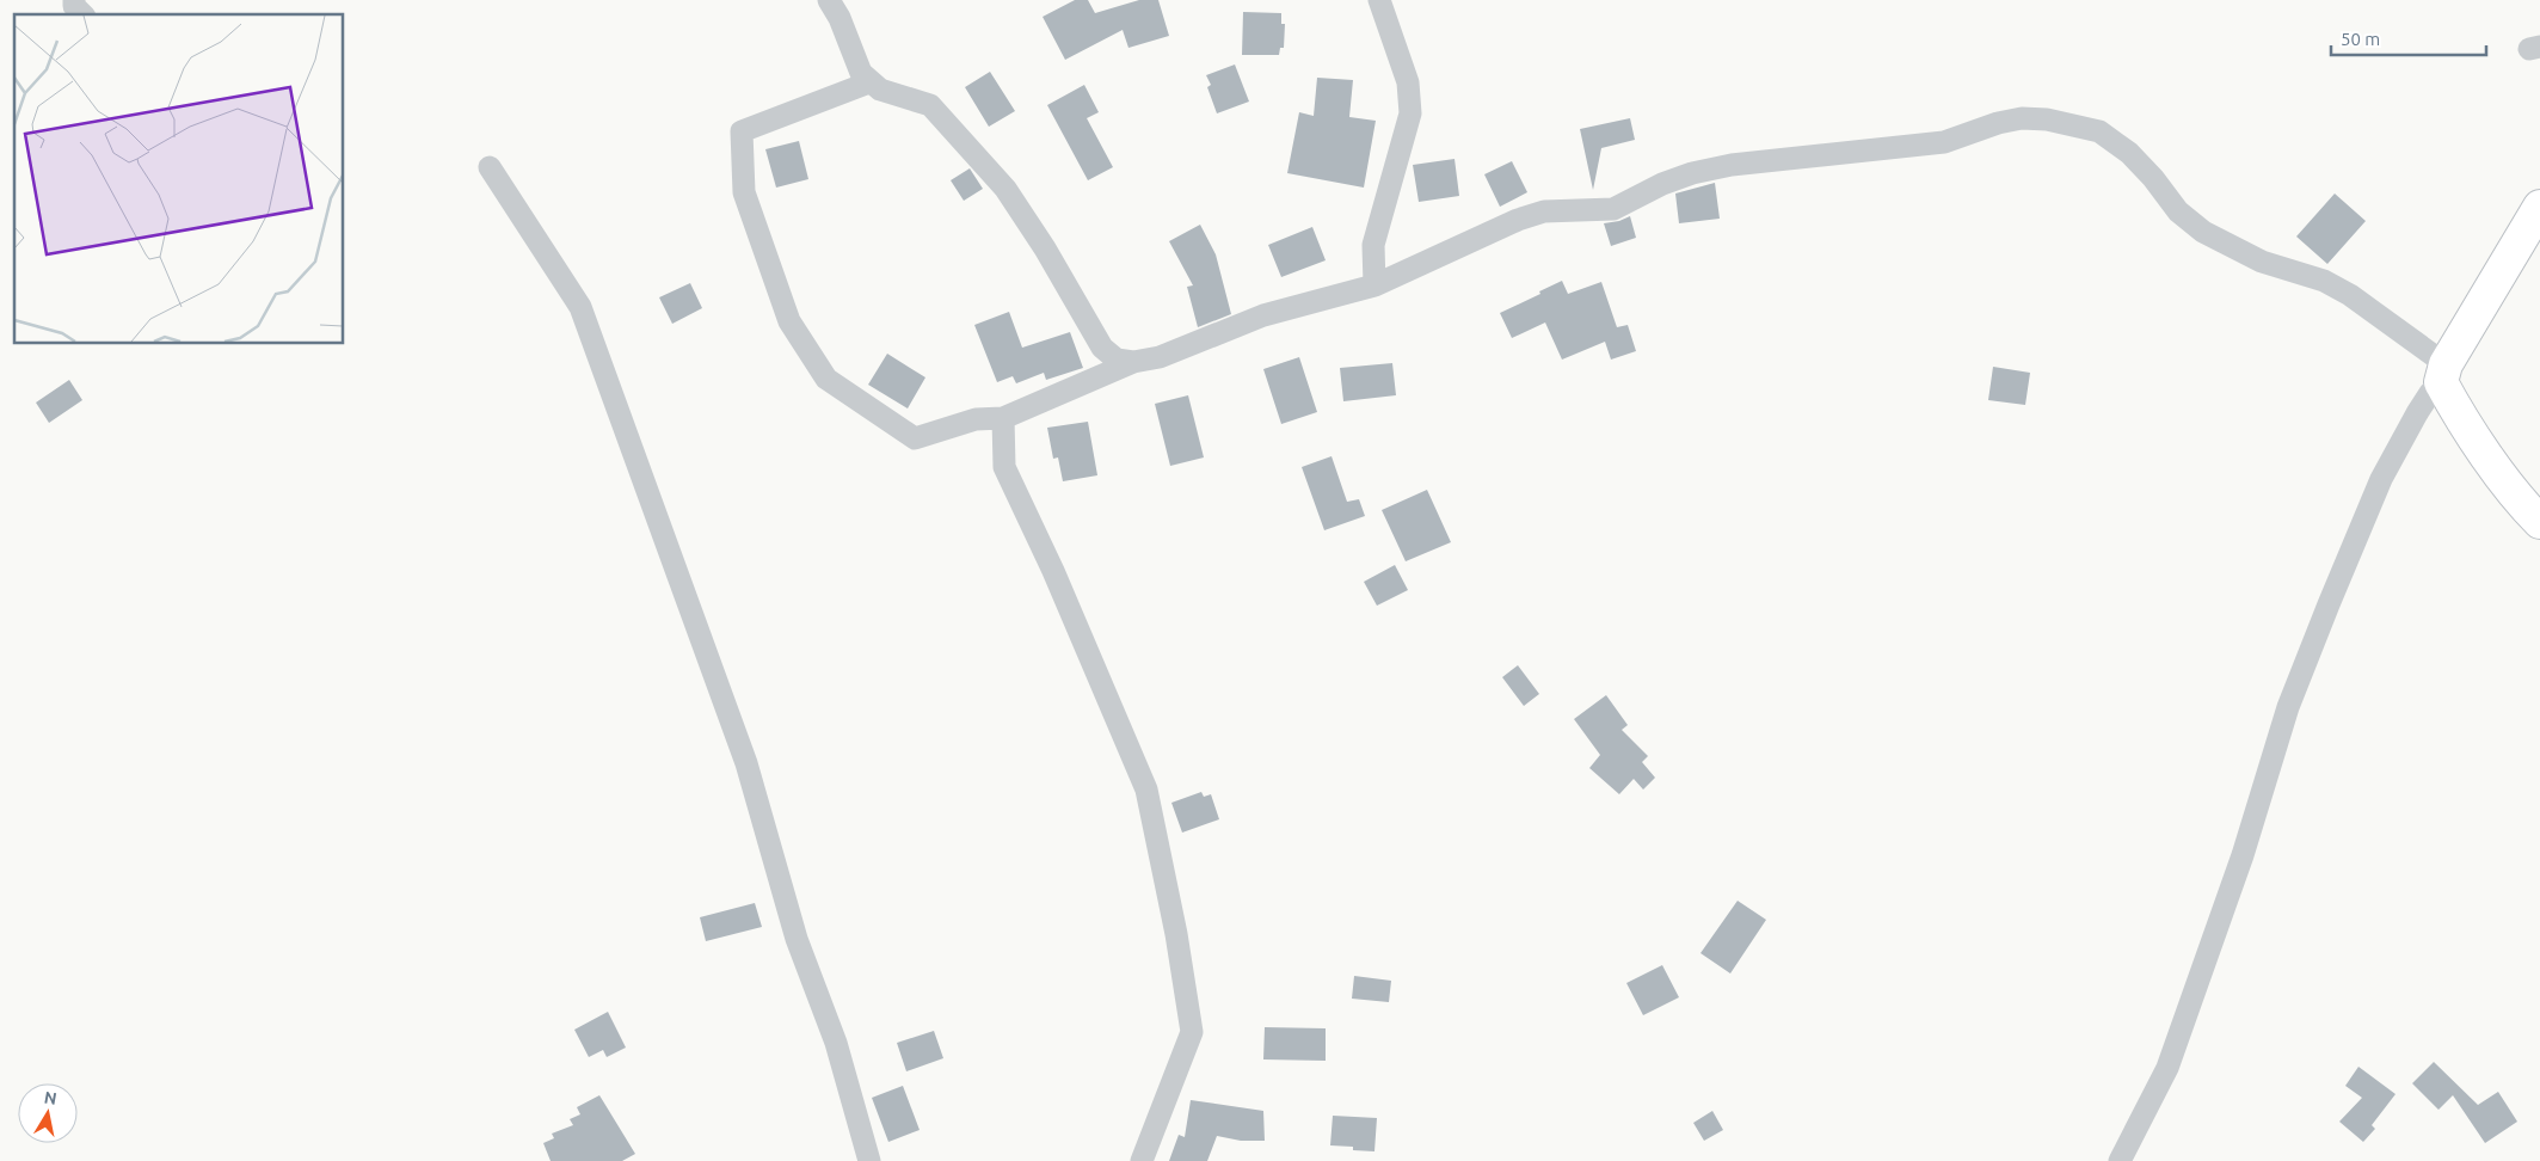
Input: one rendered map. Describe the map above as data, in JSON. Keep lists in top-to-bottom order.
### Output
{
  "scale_bar": "50 m",
  "north": "top"
}
